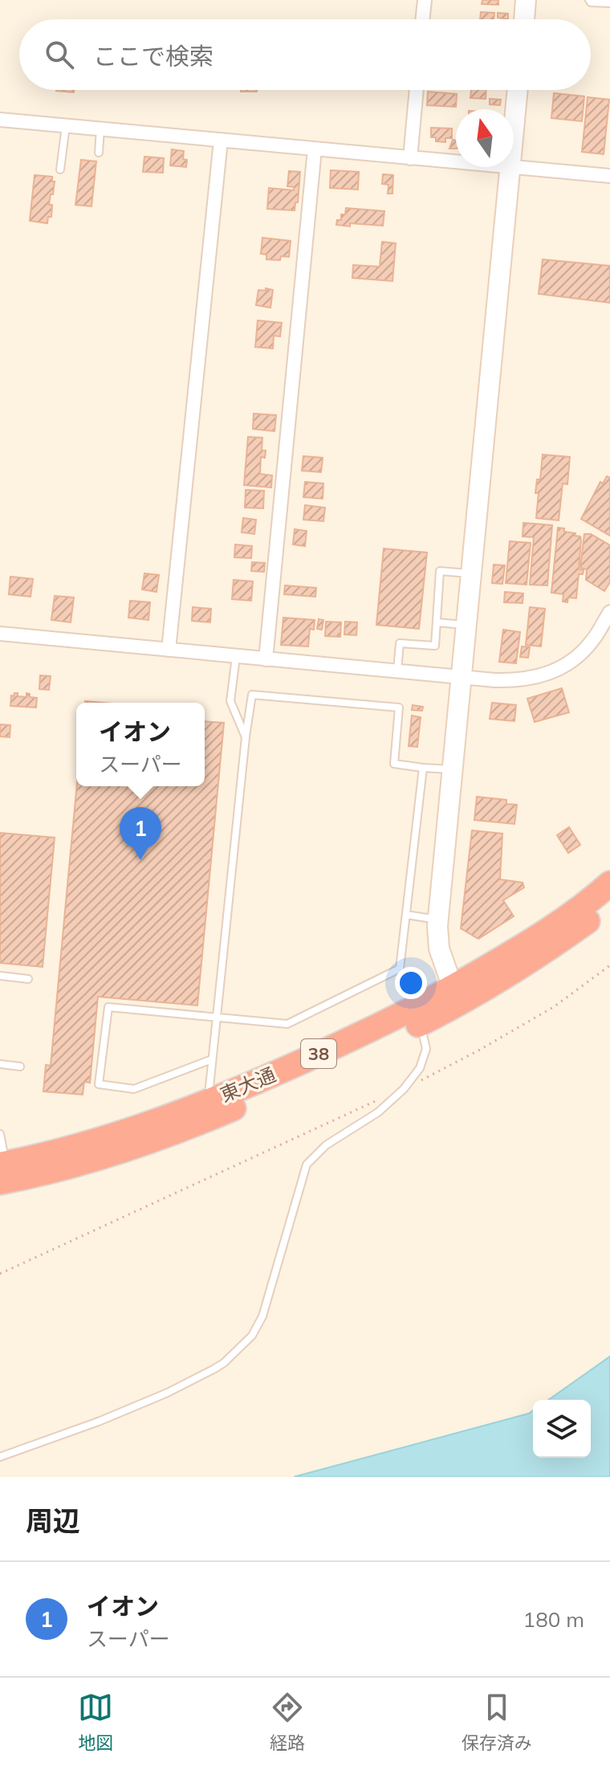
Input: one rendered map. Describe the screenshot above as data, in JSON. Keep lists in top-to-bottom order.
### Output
{
  "streets": {
    "highway": ["38", "東大通"]
  },
  "north": "top",
  "page": {
    "search": "ここで検索",
    "popup": ["イオン", "スーパー"],
    "pins": "1",
    "heading": "周辺",
    "list": [
      {
        "mark": "1",
        "name": "イオン",
        "note": "スーパー",
        "value": "180 m"
      }
    ],
    "nav": ["地図", "経路", "保存済み"]
  }
}
